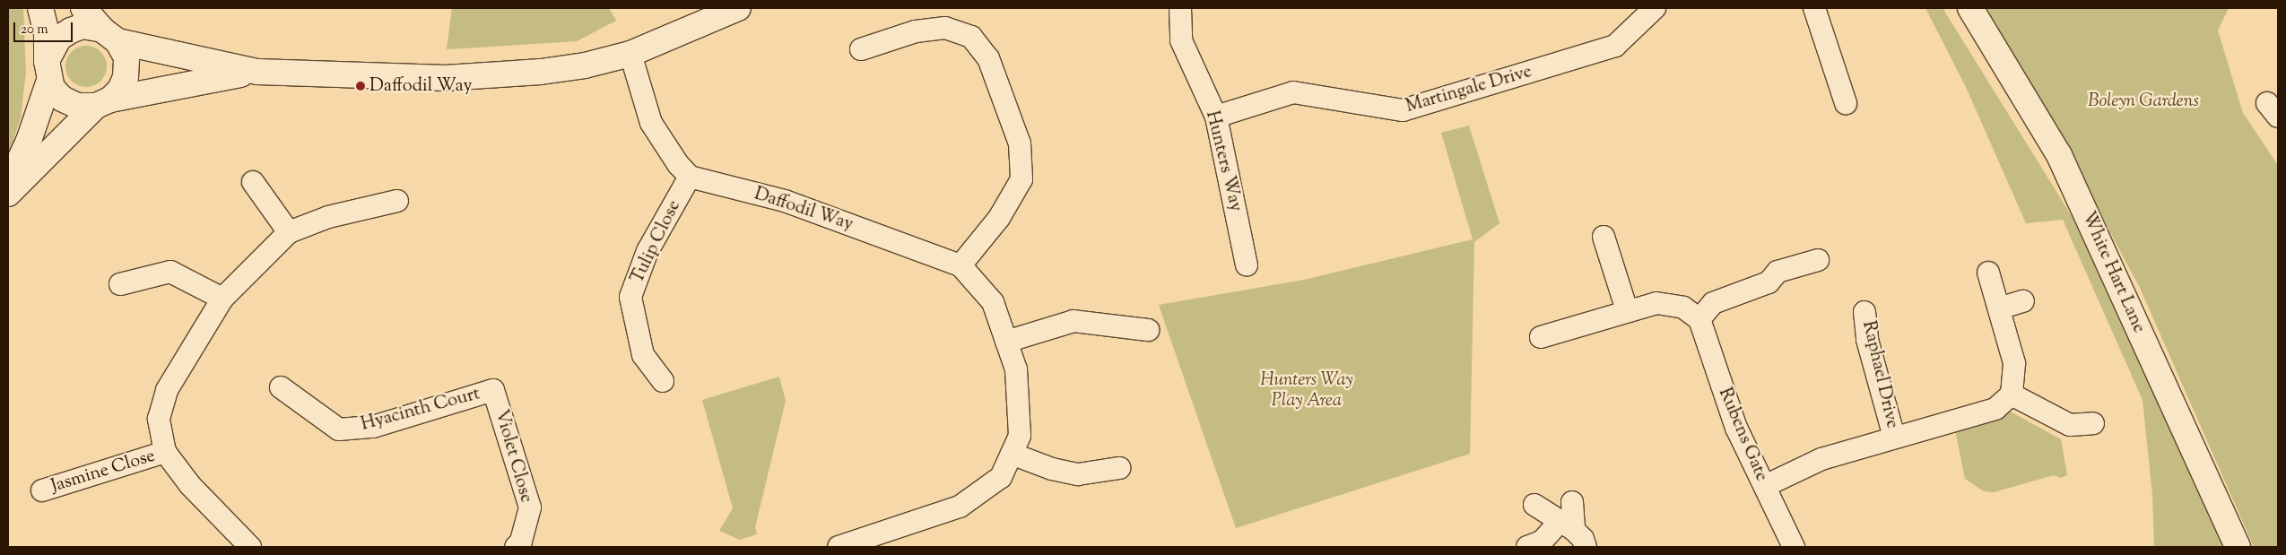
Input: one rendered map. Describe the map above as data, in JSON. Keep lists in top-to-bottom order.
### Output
{
  "streets": {
    "street": [
      "Martingale Drive",
      "Hunters Way",
      "Daffodil Way",
      "Tulip Close",
      "White Hart Lane",
      "Raphael Drive",
      "Hyacinth Court",
      "Rubens Gate",
      "Violet Close",
      "Jasmine Close"
    ]
  },
  "crossings": [
    ["Martingale Drive", "Hunters Way"],
    ["Daffodil Way", "Tulip Close"],
    ["Raphael Drive", "Rubens Gate"],
    ["Hyacinth Court", "Violet Close"]
  ],
  "parks": ["Boleyn Gardens", "Hunters Way Play Area"],
  "places": ["Daffodil Way"],
  "scale_bar": "20 m"
}
